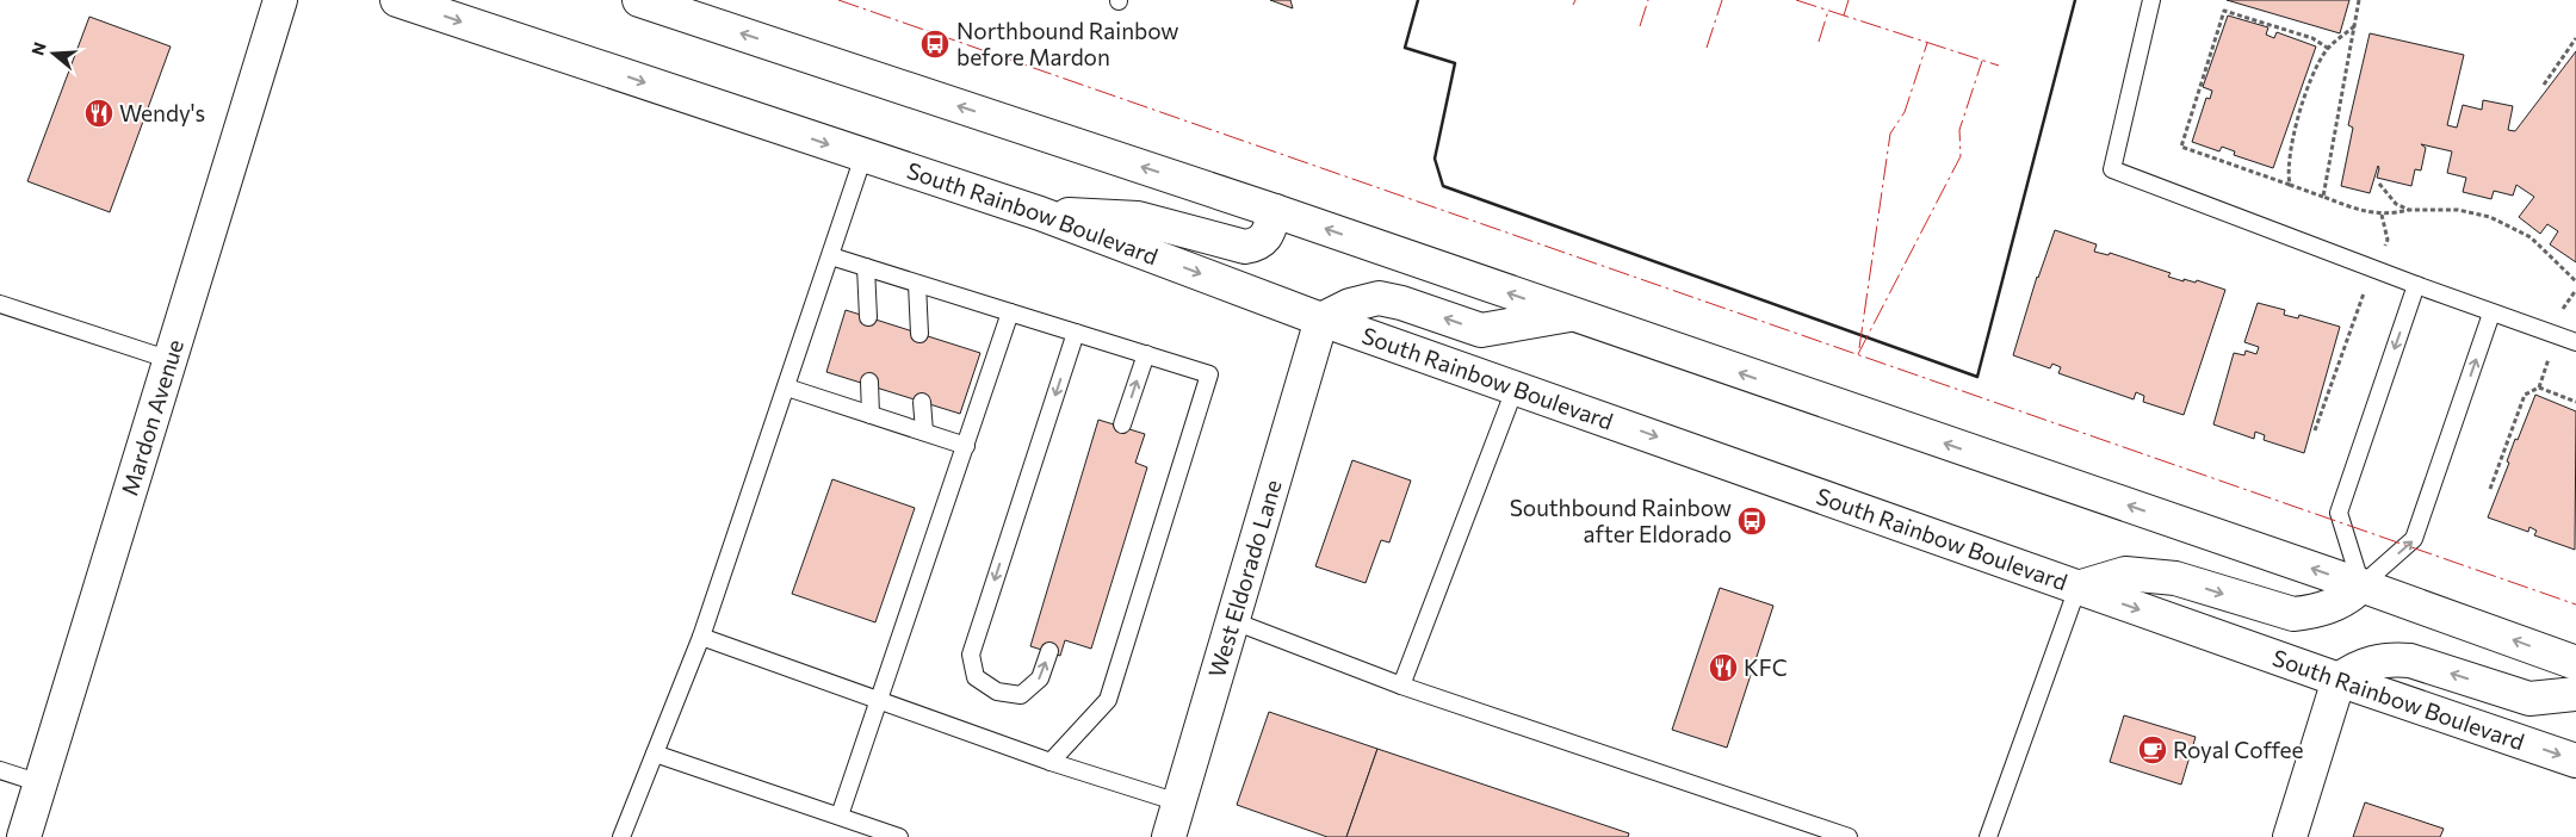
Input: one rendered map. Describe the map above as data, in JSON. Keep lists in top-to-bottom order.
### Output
{
  "streets": {
    "main road": ["South Rainbow Boulevard", "Mardon Avenue", "West Eldorado Lane"]
  },
  "crossings": [
    ["South Rainbow Boulevard", "West Eldorado Lane"]
  ],
  "places": {
    "bus stop": ["Northbound Rainbow before Mardon", "Southbound Rainbow after Eldorado"],
    "restaurant": ["Wendy's", "KFC"],
    "cafe": ["Royal Coffee"]
  },
  "north": "left"
}
